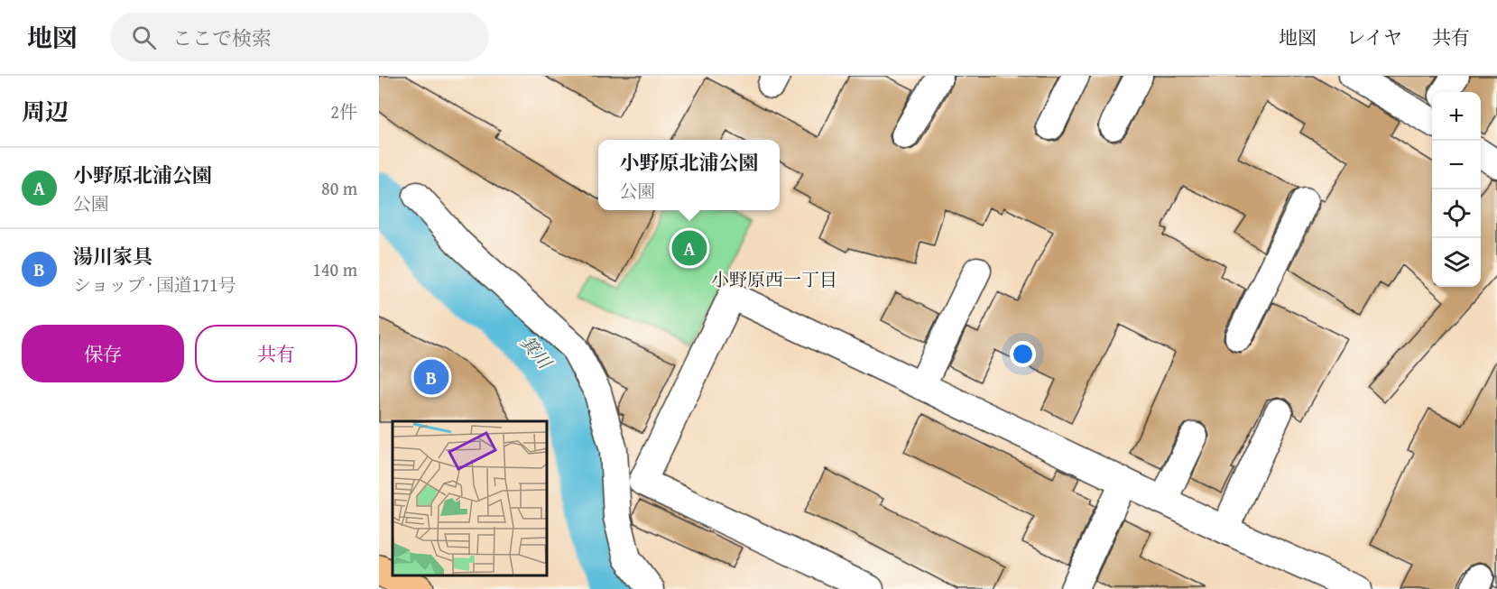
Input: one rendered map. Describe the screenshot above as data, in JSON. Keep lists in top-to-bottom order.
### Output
{
  "districts": ["小野原西一丁目"],
  "water": ["箕川"],
  "page": {
    "header": "地図",
    "search": "ここで検索",
    "nav": ["地図", "レイヤ", "共有"],
    "heading": ["周辺", "2件"],
    "map_buttons": ["+", "−"],
    "popup": ["小野原北浦公園", "公園"],
    "list": [
      {
        "mark": "A",
        "name": "小野原北浦公園",
        "note": "公園",
        "value": "80 m"
      },
      {
        "mark": "B",
        "name": "湯川家具",
        "note": "ショップ · 国道171号",
        "value": "140 m"
      }
    ],
    "pins": ["A", "B"],
    "buttons": ["保存", "共有"]
  }
}
